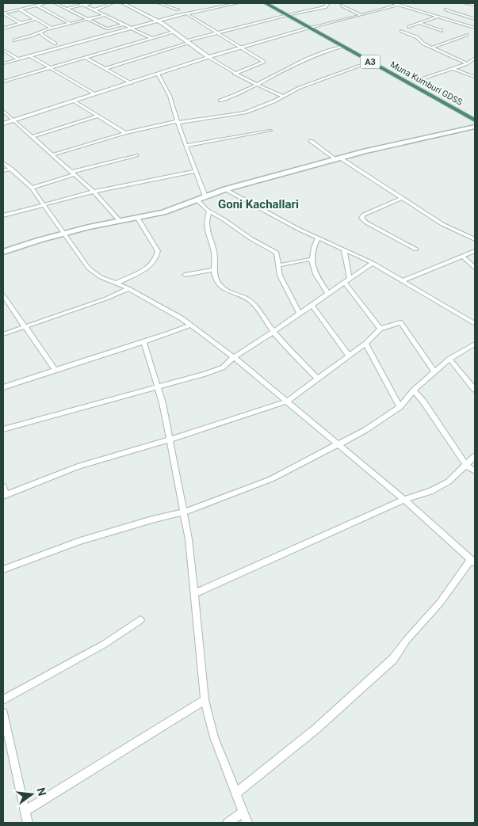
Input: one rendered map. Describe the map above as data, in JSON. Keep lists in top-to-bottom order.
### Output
{
  "streets": {
    "highway": ["A3", "Muna Kumburi GDSS"]
  },
  "districts": ["Goni Kachallari"],
  "north": "right"
}
